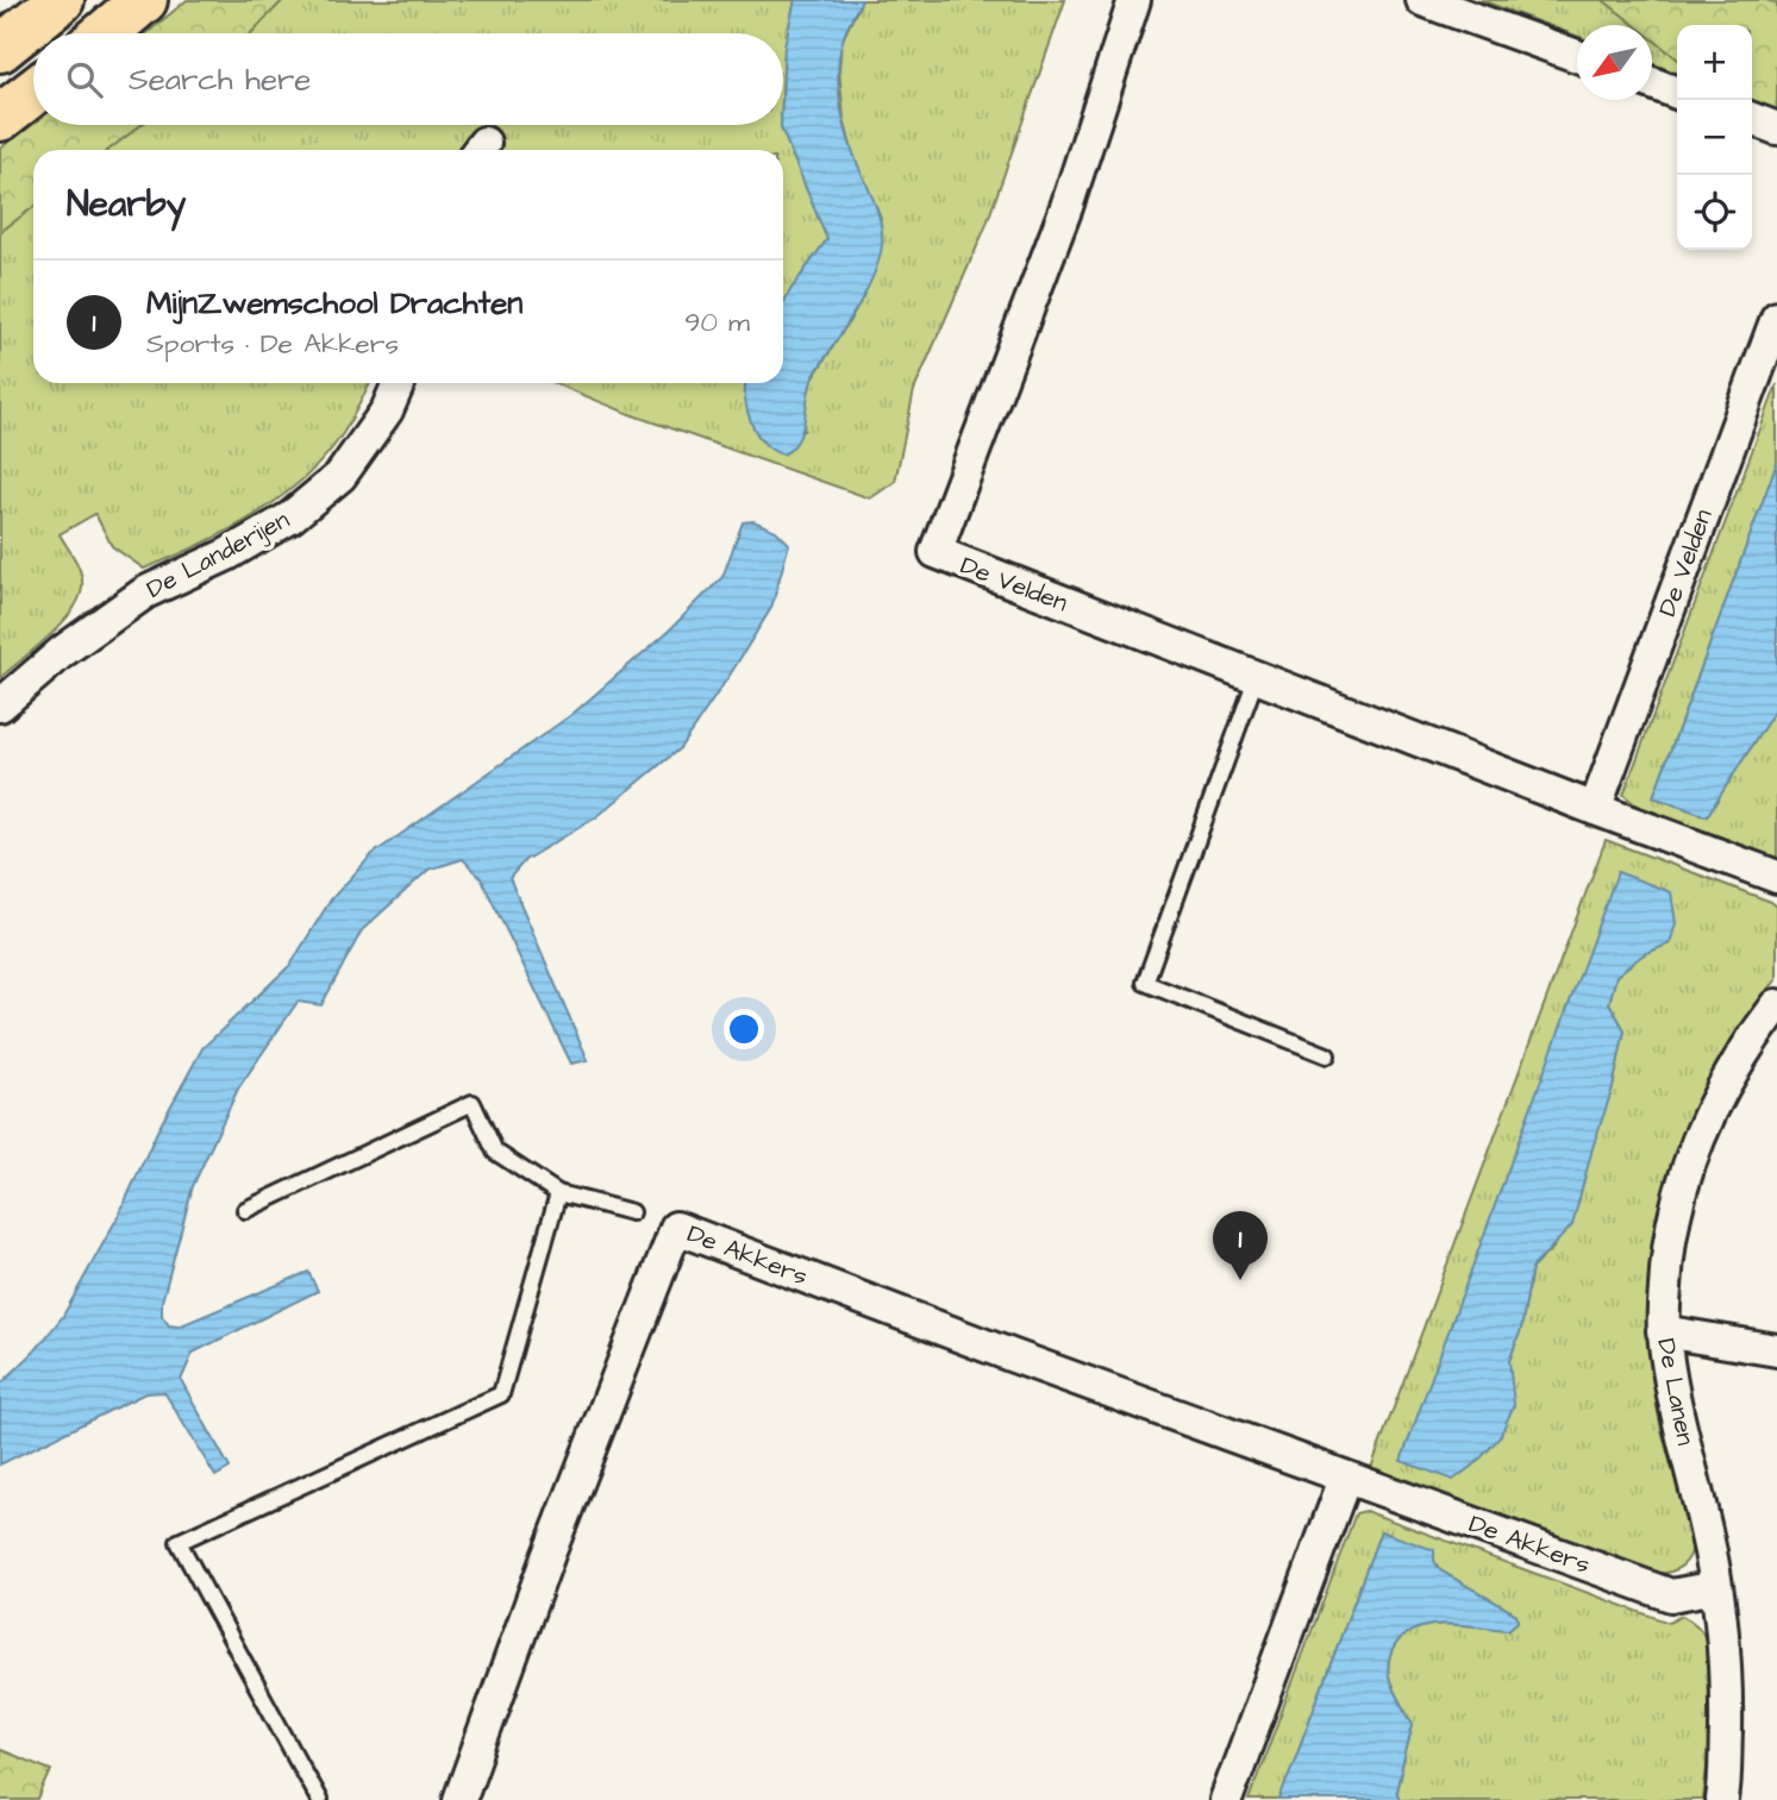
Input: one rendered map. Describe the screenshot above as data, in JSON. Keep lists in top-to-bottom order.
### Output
{
  "streets": {
    "street": [
      "De Landerijen",
      "De Velden",
      "De Akkers",
      "De Lanen"
    ]
  },
  "crossings": [
    ["De Akkers", "De Lanen"]
  ],
  "north": "bottom left",
  "page": {
    "map_buttons": ["+", "−"],
    "search": "Search here",
    "heading": "Nearby",
    "list": [
      {
        "mark": "1",
        "name": "MijnZwemschool Drachten",
        "note": "Sports · De Akkers",
        "value": "90 m"
      }
    ],
    "pins": "1"
  }
}
